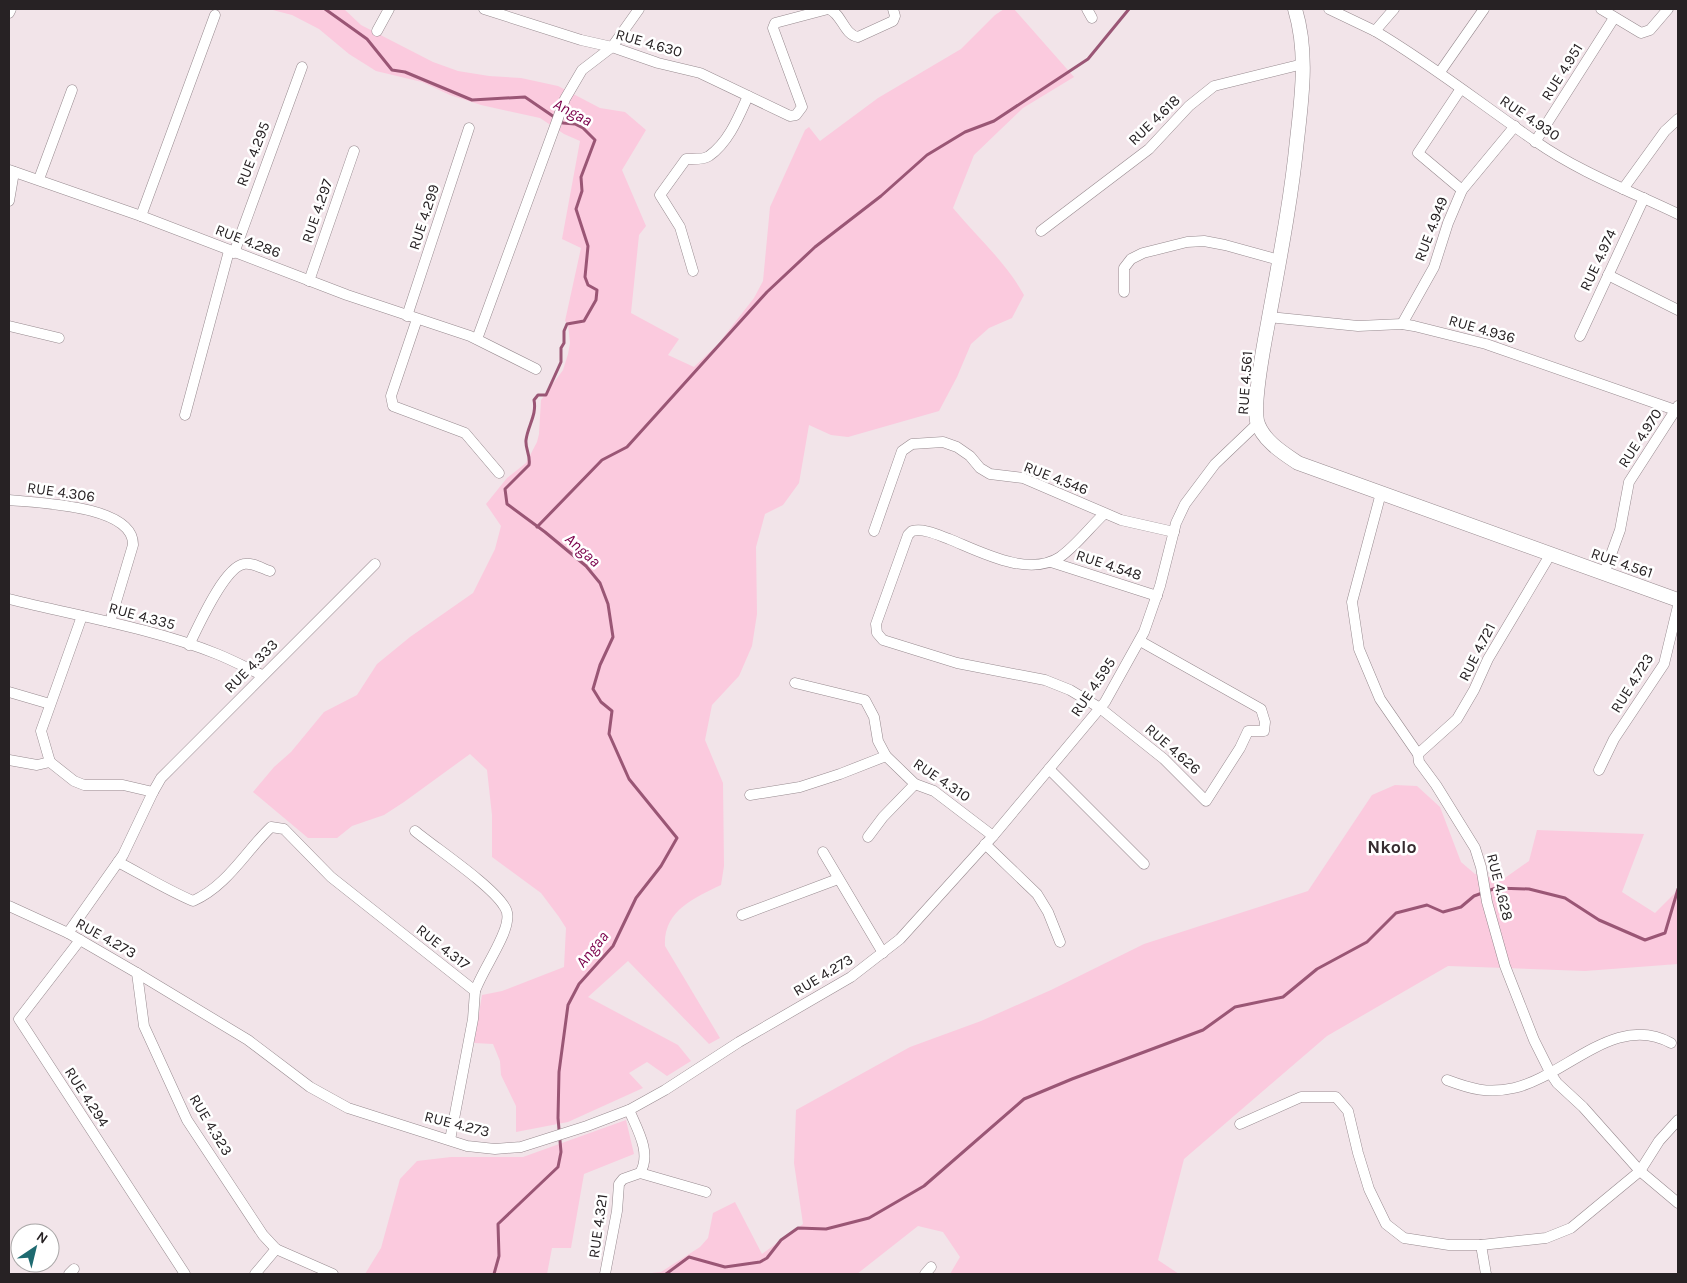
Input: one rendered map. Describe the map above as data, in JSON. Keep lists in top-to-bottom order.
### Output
{
  "streets": {
    "main road": ["RUE 4.561"],
    "street": [
      "RUE 4.630",
      "RUE 4.951",
      "RUE 4.930",
      "RUE 4.618",
      "RUE 4.295",
      "RUE 4.297",
      "RUE 4.299",
      "RUE 4.949",
      "RUE 4.286",
      "RUE 4.974",
      "RUE 4.936",
      "RUE 4.970",
      "RUE 4.546",
      "RUE 4.306",
      "RUE 4.548",
      "RUE 4.335",
      "RUE 4.721",
      "RUE 4.333",
      "RUE 4.723",
      "RUE 4.595",
      "RUE 4.626",
      "RUE 4.310",
      "RUE 4.628",
      "RUE 4.273",
      "RUE 4.317",
      "RUE 4.294",
      "RUE 4.323",
      "RUE 4.321"
    ]
  },
  "crossings": [
    ["RUE 4.951", "RUE 4.930"],
    ["RUE 4.930", "RUE 4.949"],
    ["RUE 4.930", "RUE 4.974"],
    ["RUE 4.618", "RUE 4.561"],
    ["RUE 4.295", "RUE 4.286"],
    ["RUE 4.297", "RUE 4.286"],
    ["RUE 4.299", "RUE 4.286"],
    ["RUE 4.949", "RUE 4.936"],
    ["RUE 4.936", "RUE 4.561"],
    ["RUE 4.936", "RUE 4.970"],
    ["RUE 4.561", "RUE 4.970"],
    ["RUE 4.561", "RUE 4.721"],
    ["RUE 4.561", "RUE 4.595"],
    ["RUE 4.561", "RUE 4.628"],
    ["RUE 4.546", "RUE 4.595"],
    ["RUE 4.306", "RUE 4.335"],
    ["RUE 4.548", "RUE 4.595"],
    ["RUE 4.548", "RUE 4.626"],
    ["RUE 4.335", "RUE 4.333"],
    ["RUE 4.721", "RUE 4.628"],
    ["RUE 4.595", "RUE 4.626"],
    ["RUE 4.595", "RUE 4.310"],
    ["RUE 4.595", "RUE 4.273"],
    ["RUE 4.273", "RUE 4.317"],
    ["RUE 4.273", "RUE 4.294"],
    ["RUE 4.273", "RUE 4.323"]
  ],
  "districts": ["Nkolo"],
  "water": ["Angaa"],
  "north": "top right"
}
